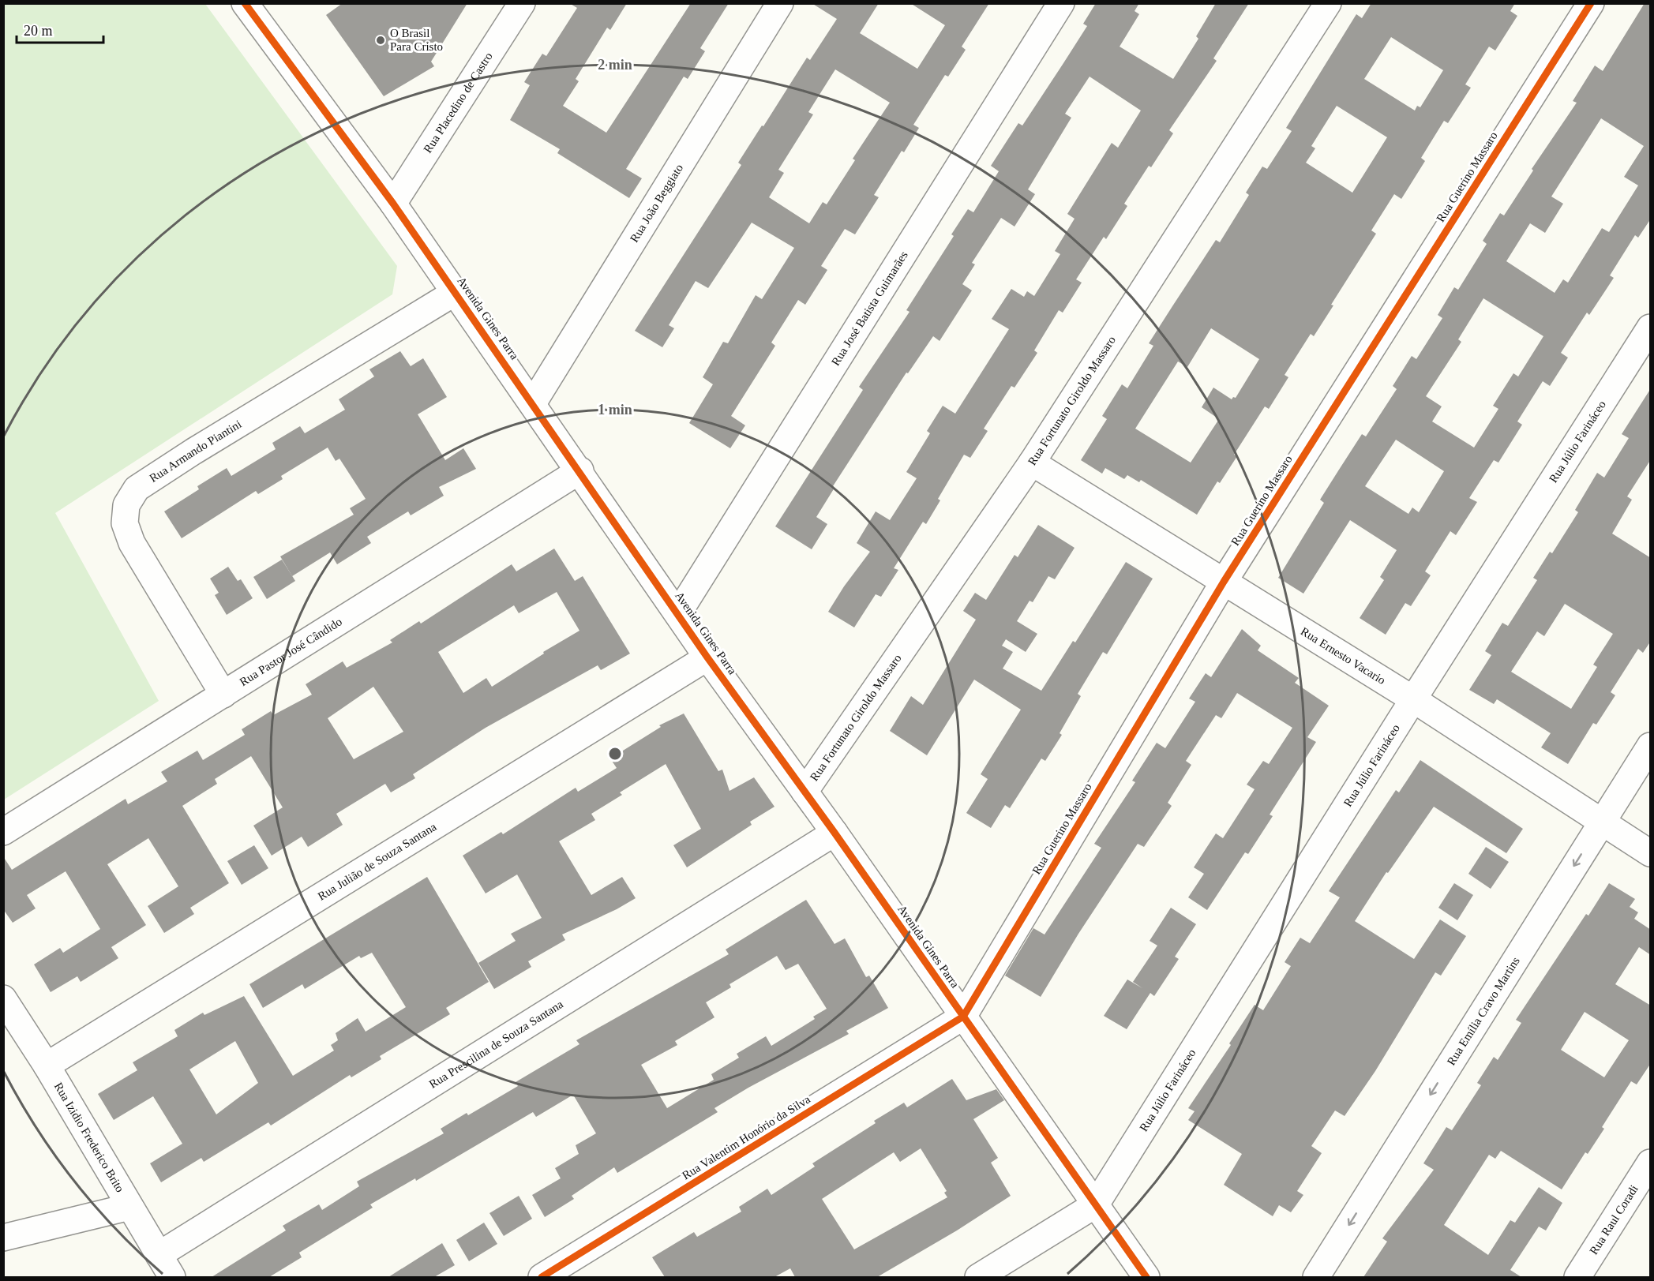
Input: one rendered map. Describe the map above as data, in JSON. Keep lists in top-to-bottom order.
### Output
{
  "streets": {
    "street": [
      "Rua Placedino de Castro",
      "Rua Guerino Massaro",
      "Rua João Beggiato",
      "Rua José Batista Guimarães",
      "Avenida Gines Parra",
      "Rua Fortunato Giroldo Massaro",
      "Rua Júlio Farináceo",
      "Rua Armando Piantini",
      "Rua Pastor José Cândido",
      "Rua Ernesto Vacario",
      "Rua Julião de Souza Santana",
      "Rua Emília Cravo Martins",
      "Rua Prescilina de Souza Santana",
      "Rua Izidio Frederico Brito",
      "Rua Valentim Honório da Silva",
      "Rua Raul Coradi"
    ]
  },
  "crossings": [
    ["Rua Placedino de Castro", "Avenida Gines Parra"],
    ["Rua Guerino Massaro", "Avenida Gines Parra"],
    ["Rua Guerino Massaro", "Rua Ernesto Vacario"],
    ["Rua Guerino Massaro", "Rua Valentim Honório da Silva"],
    ["Rua João Beggiato", "Avenida Gines Parra"],
    ["Rua José Batista Guimarães", "Avenida Gines Parra"],
    ["Avenida Gines Parra", "Rua Fortunato Giroldo Massaro"],
    ["Avenida Gines Parra", "Rua Júlio Farináceo"],
    ["Avenida Gines Parra", "Rua Armando Piantini"],
    ["Avenida Gines Parra", "Rua Pastor José Cândido"],
    ["Avenida Gines Parra", "Rua Julião de Souza Santana"],
    ["Avenida Gines Parra", "Rua Prescilina de Souza Santana"],
    ["Avenida Gines Parra", "Rua Valentim Honório da Silva"],
    ["Rua Fortunato Giroldo Massaro", "Rua Ernesto Vacario"],
    ["Rua Júlio Farináceo", "Rua Ernesto Vacario"],
    ["Rua Armando Piantini", "Rua Pastor José Cândido"],
    ["Rua Ernesto Vacario", "Rua Emília Cravo Martins"],
    ["Rua Julião de Souza Santana", "Rua Izidio Frederico Brito"],
    ["Rua Prescilina de Souza Santana", "Rua Izidio Frederico Brito"]
  ],
  "one_way": ["Rua Emília Cravo Martins"],
  "places": ["O Brasil Para Cristo"],
  "scale_bar": "20 m",
  "rings": ["2 min", "1 min"]
}
